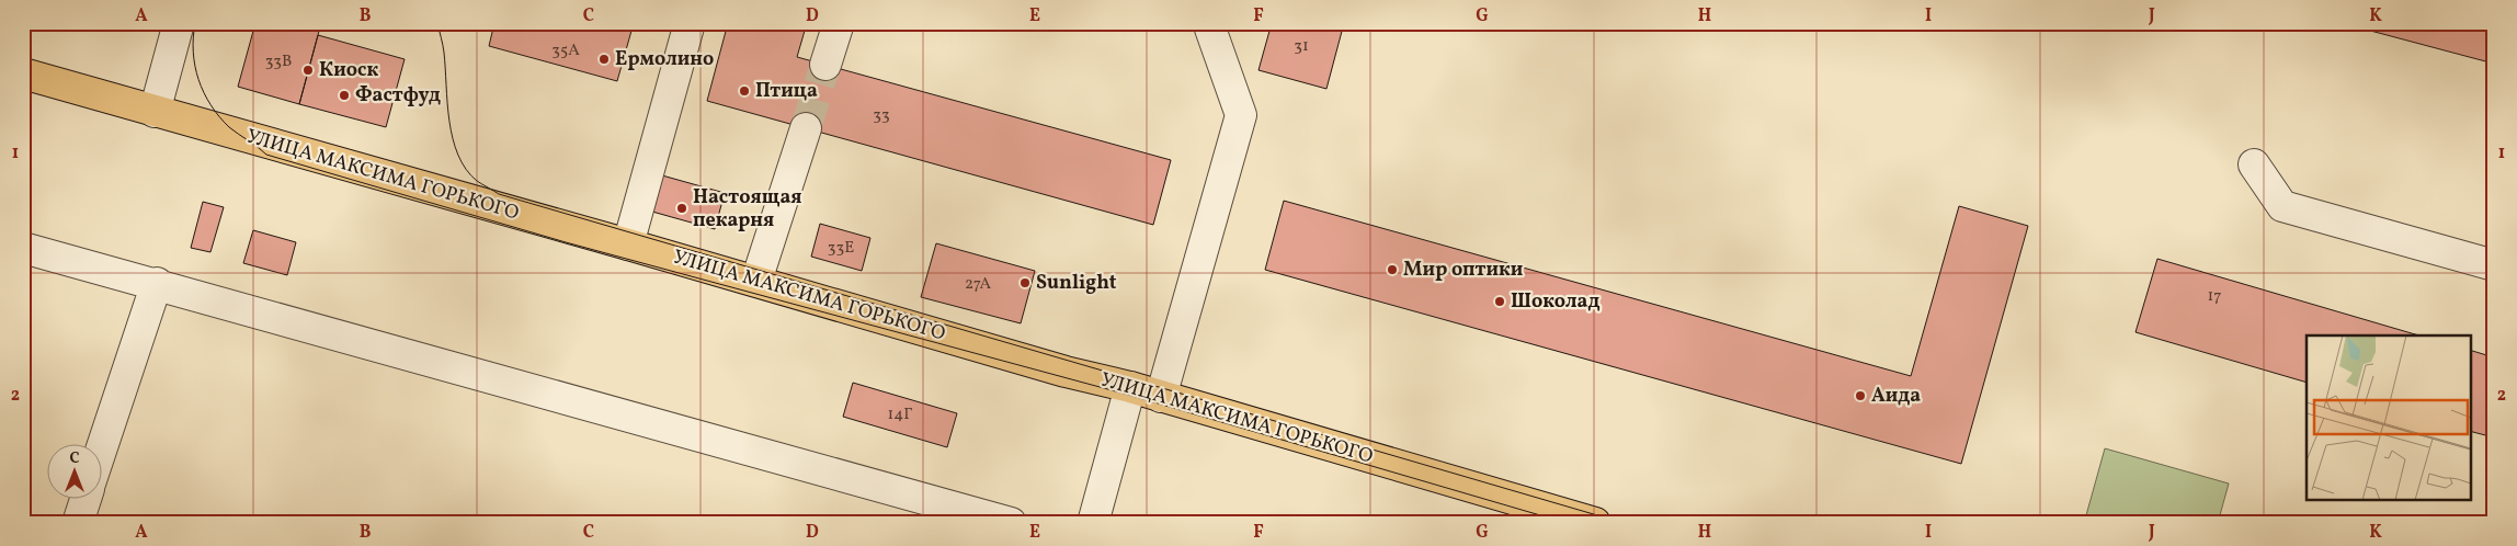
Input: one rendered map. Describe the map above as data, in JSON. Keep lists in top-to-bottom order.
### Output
{
  "streets": {
    "main road": ["УЛИЦА МАКСИМА ГОРЬКОГО"]
  },
  "places": [
    "Ермолино",
    "Киоск",
    "Птица",
    "Фастфуд",
    "Настоящая пекарня",
    "Мир оптики",
    "Sunlight",
    "Шоколад",
    "Аида"
  ],
  "house_numbers": [
    "31",
    "35А",
    "33В",
    "33",
    "33Е",
    "27А",
    "17",
    "14Г"
  ],
  "north": "top",
  "grid": {
    "columns": [
      "A",
      "B",
      "C",
      "D",
      "E",
      "F",
      "G",
      "H",
      "I",
      "J",
      "K"
    ],
    "rows": ["1", "2"]
  }
}
